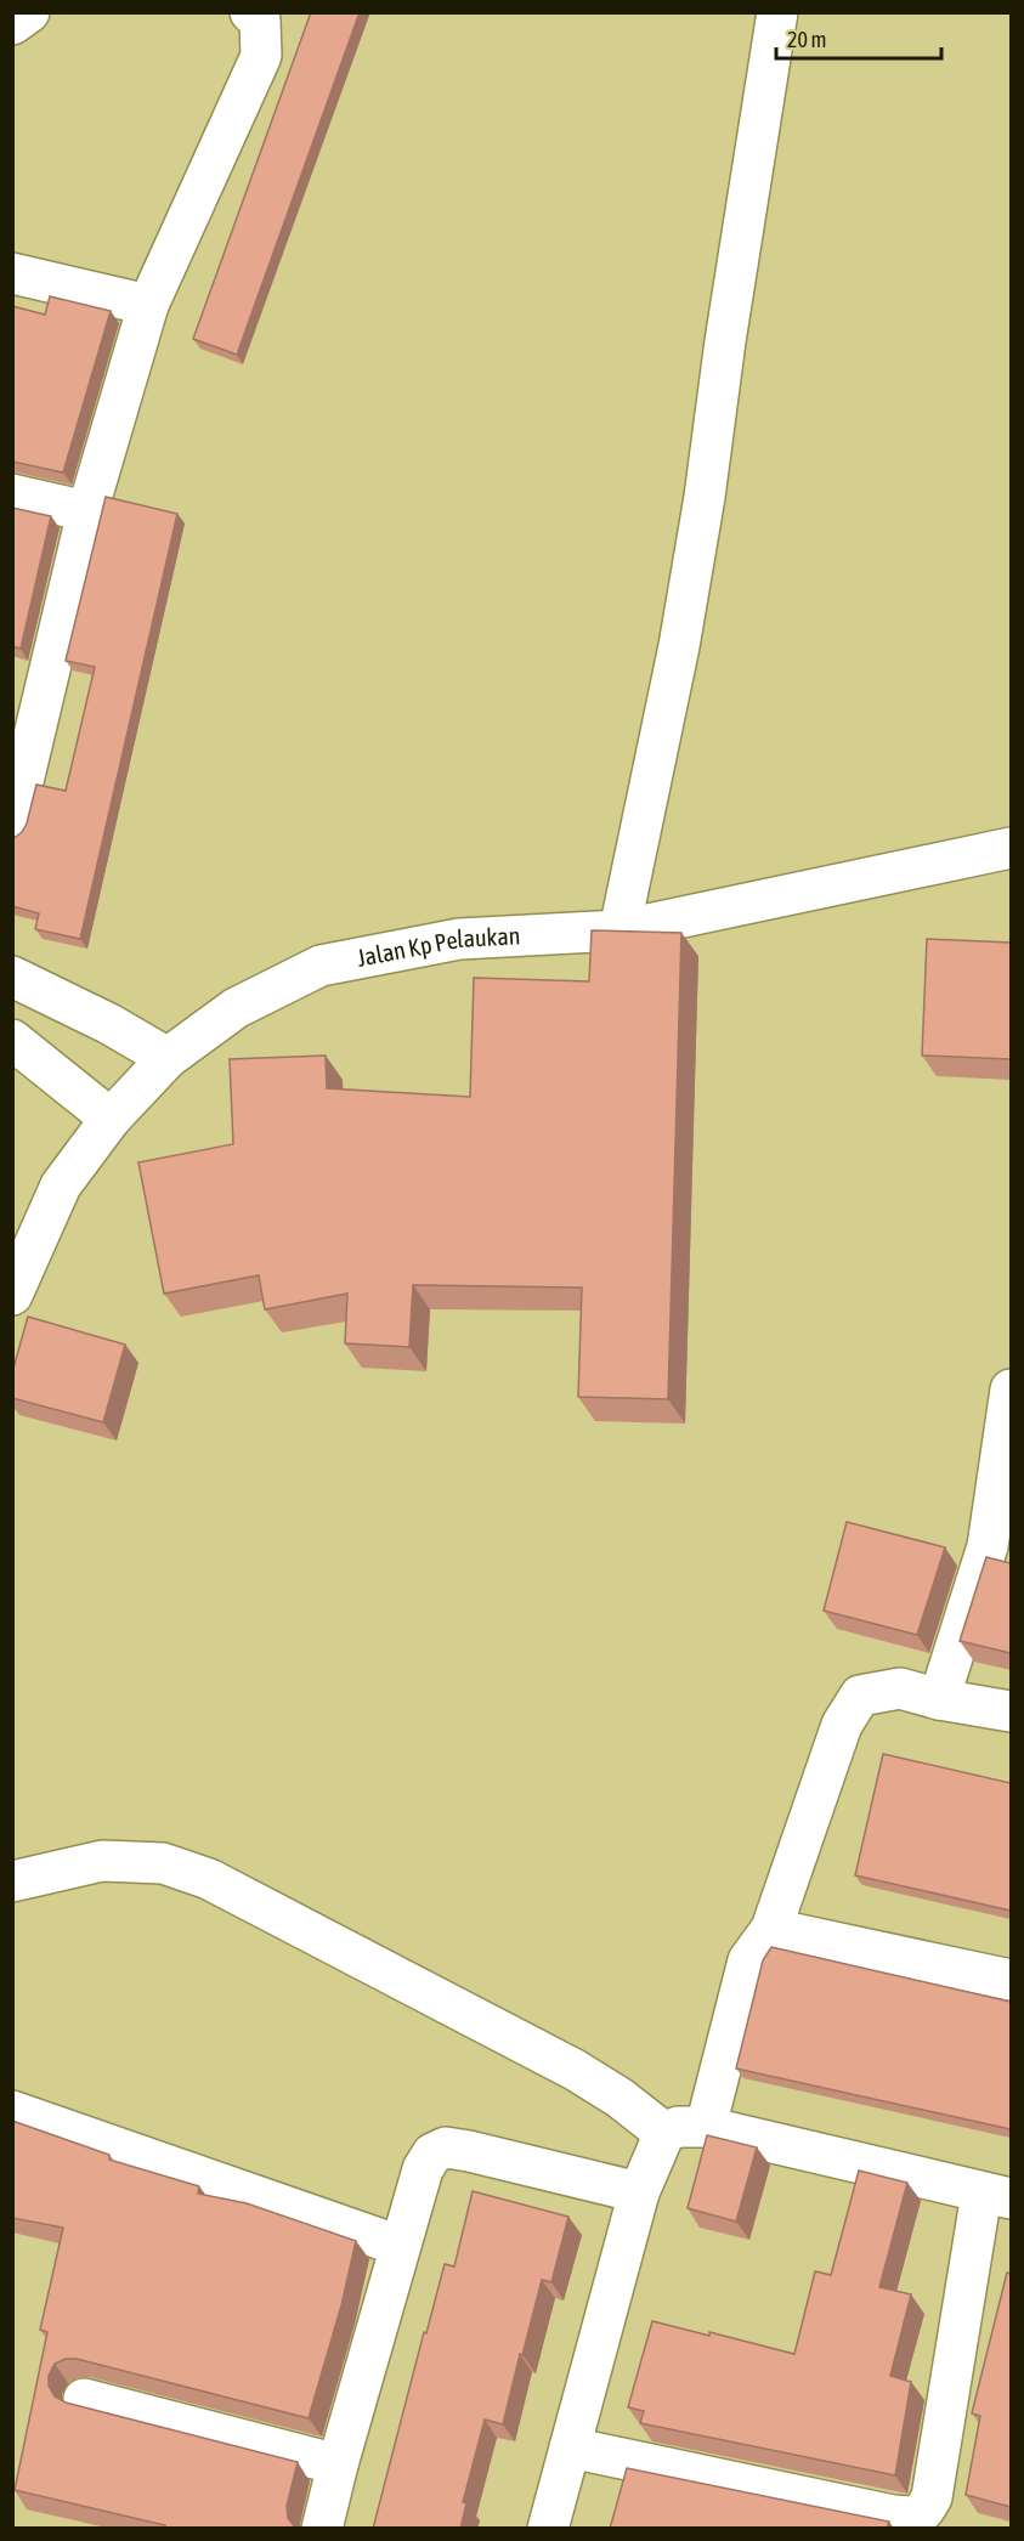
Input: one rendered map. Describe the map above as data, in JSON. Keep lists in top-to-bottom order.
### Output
{
  "streets": {
    "street": ["Jalan Kp Pelaukan"]
  },
  "scale_bar": "20 m"
}
